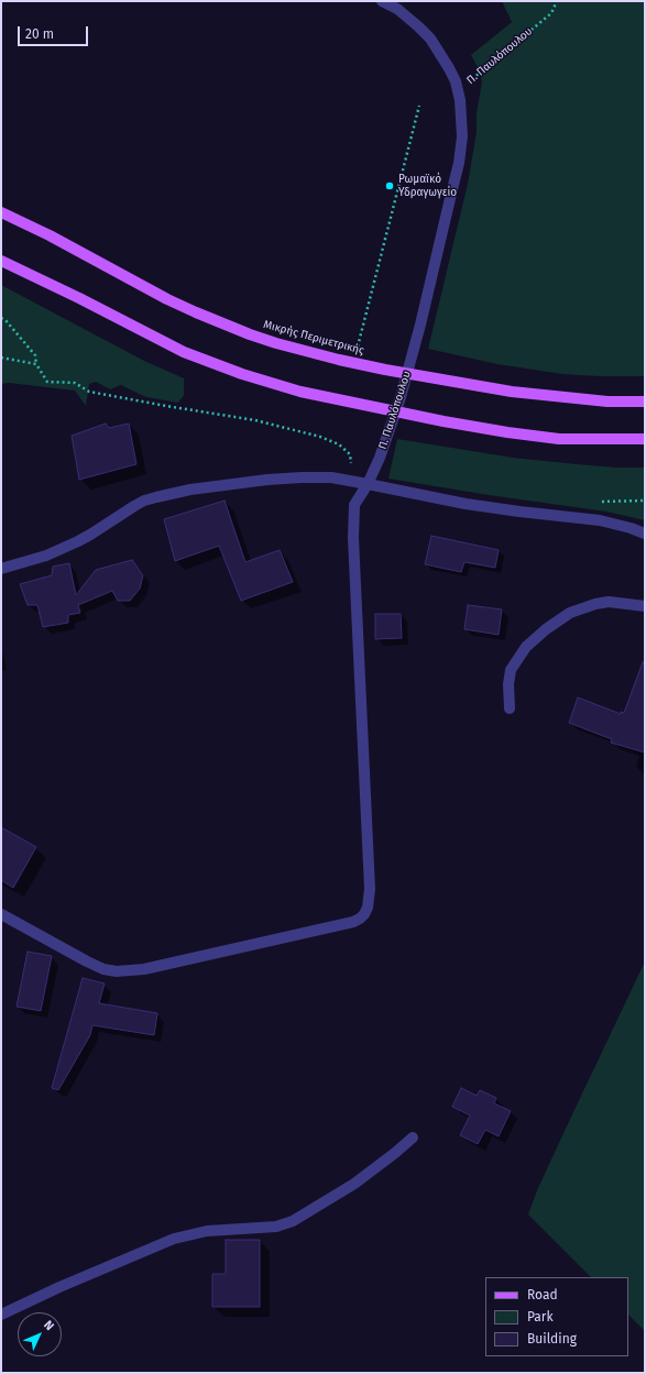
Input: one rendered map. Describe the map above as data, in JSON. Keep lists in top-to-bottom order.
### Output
{
  "streets": {
    "main road": ["Μικρής Περιμετρικής"],
    "street": ["Π. Παυλόπουλου"]
  },
  "places": ["Ρωμαϊκό Υδραγωγείο"],
  "legend": ["Road", "Park", "Building"],
  "scale_bar": "20 m",
  "north": "top right"
}
